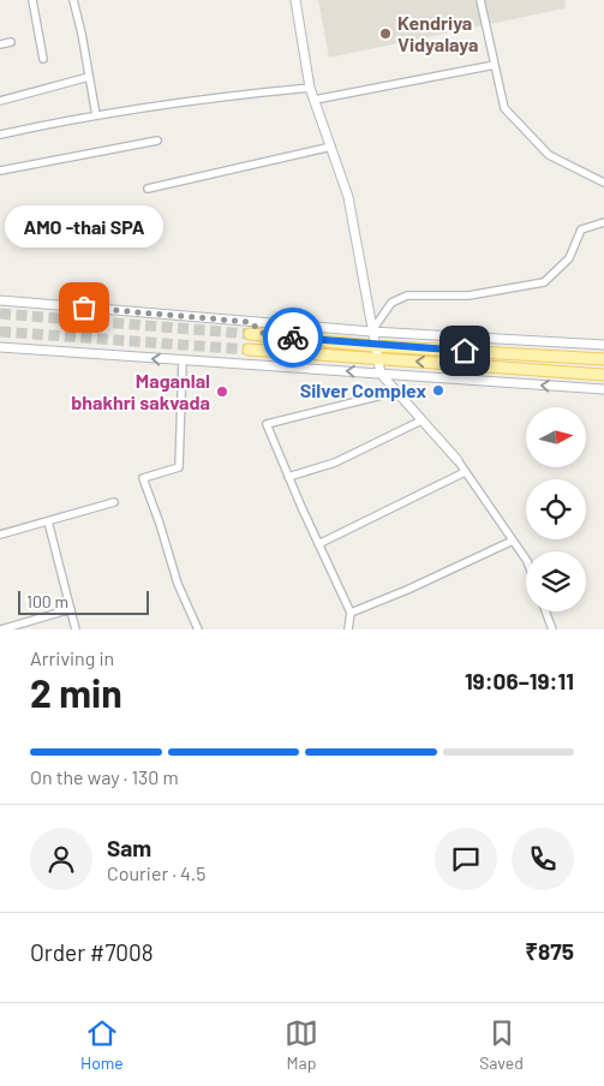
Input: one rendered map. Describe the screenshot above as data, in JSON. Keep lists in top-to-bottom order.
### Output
{
  "places": [
    "Kendriya Vidyalaya",
    "AMO -thai SPA",
    "Silver Complex",
    "Maganlal bhakhri sakvada"
  ],
  "scale_bar": "100 m",
  "north": "right",
  "page": {
    "bubble": "AMO -thai SPA",
    "scale": "100 m",
    "heading": ["2 min", "Arriving in", "19:06–19:11"],
    "panel": [
      "Sam",
      "Courier · 4.5",
      "Order #7008",
      "₹875"
    ],
    "bar": "On the way · 130 m",
    "tabs": ["Home", "Map", "Saved"]
  }
}
